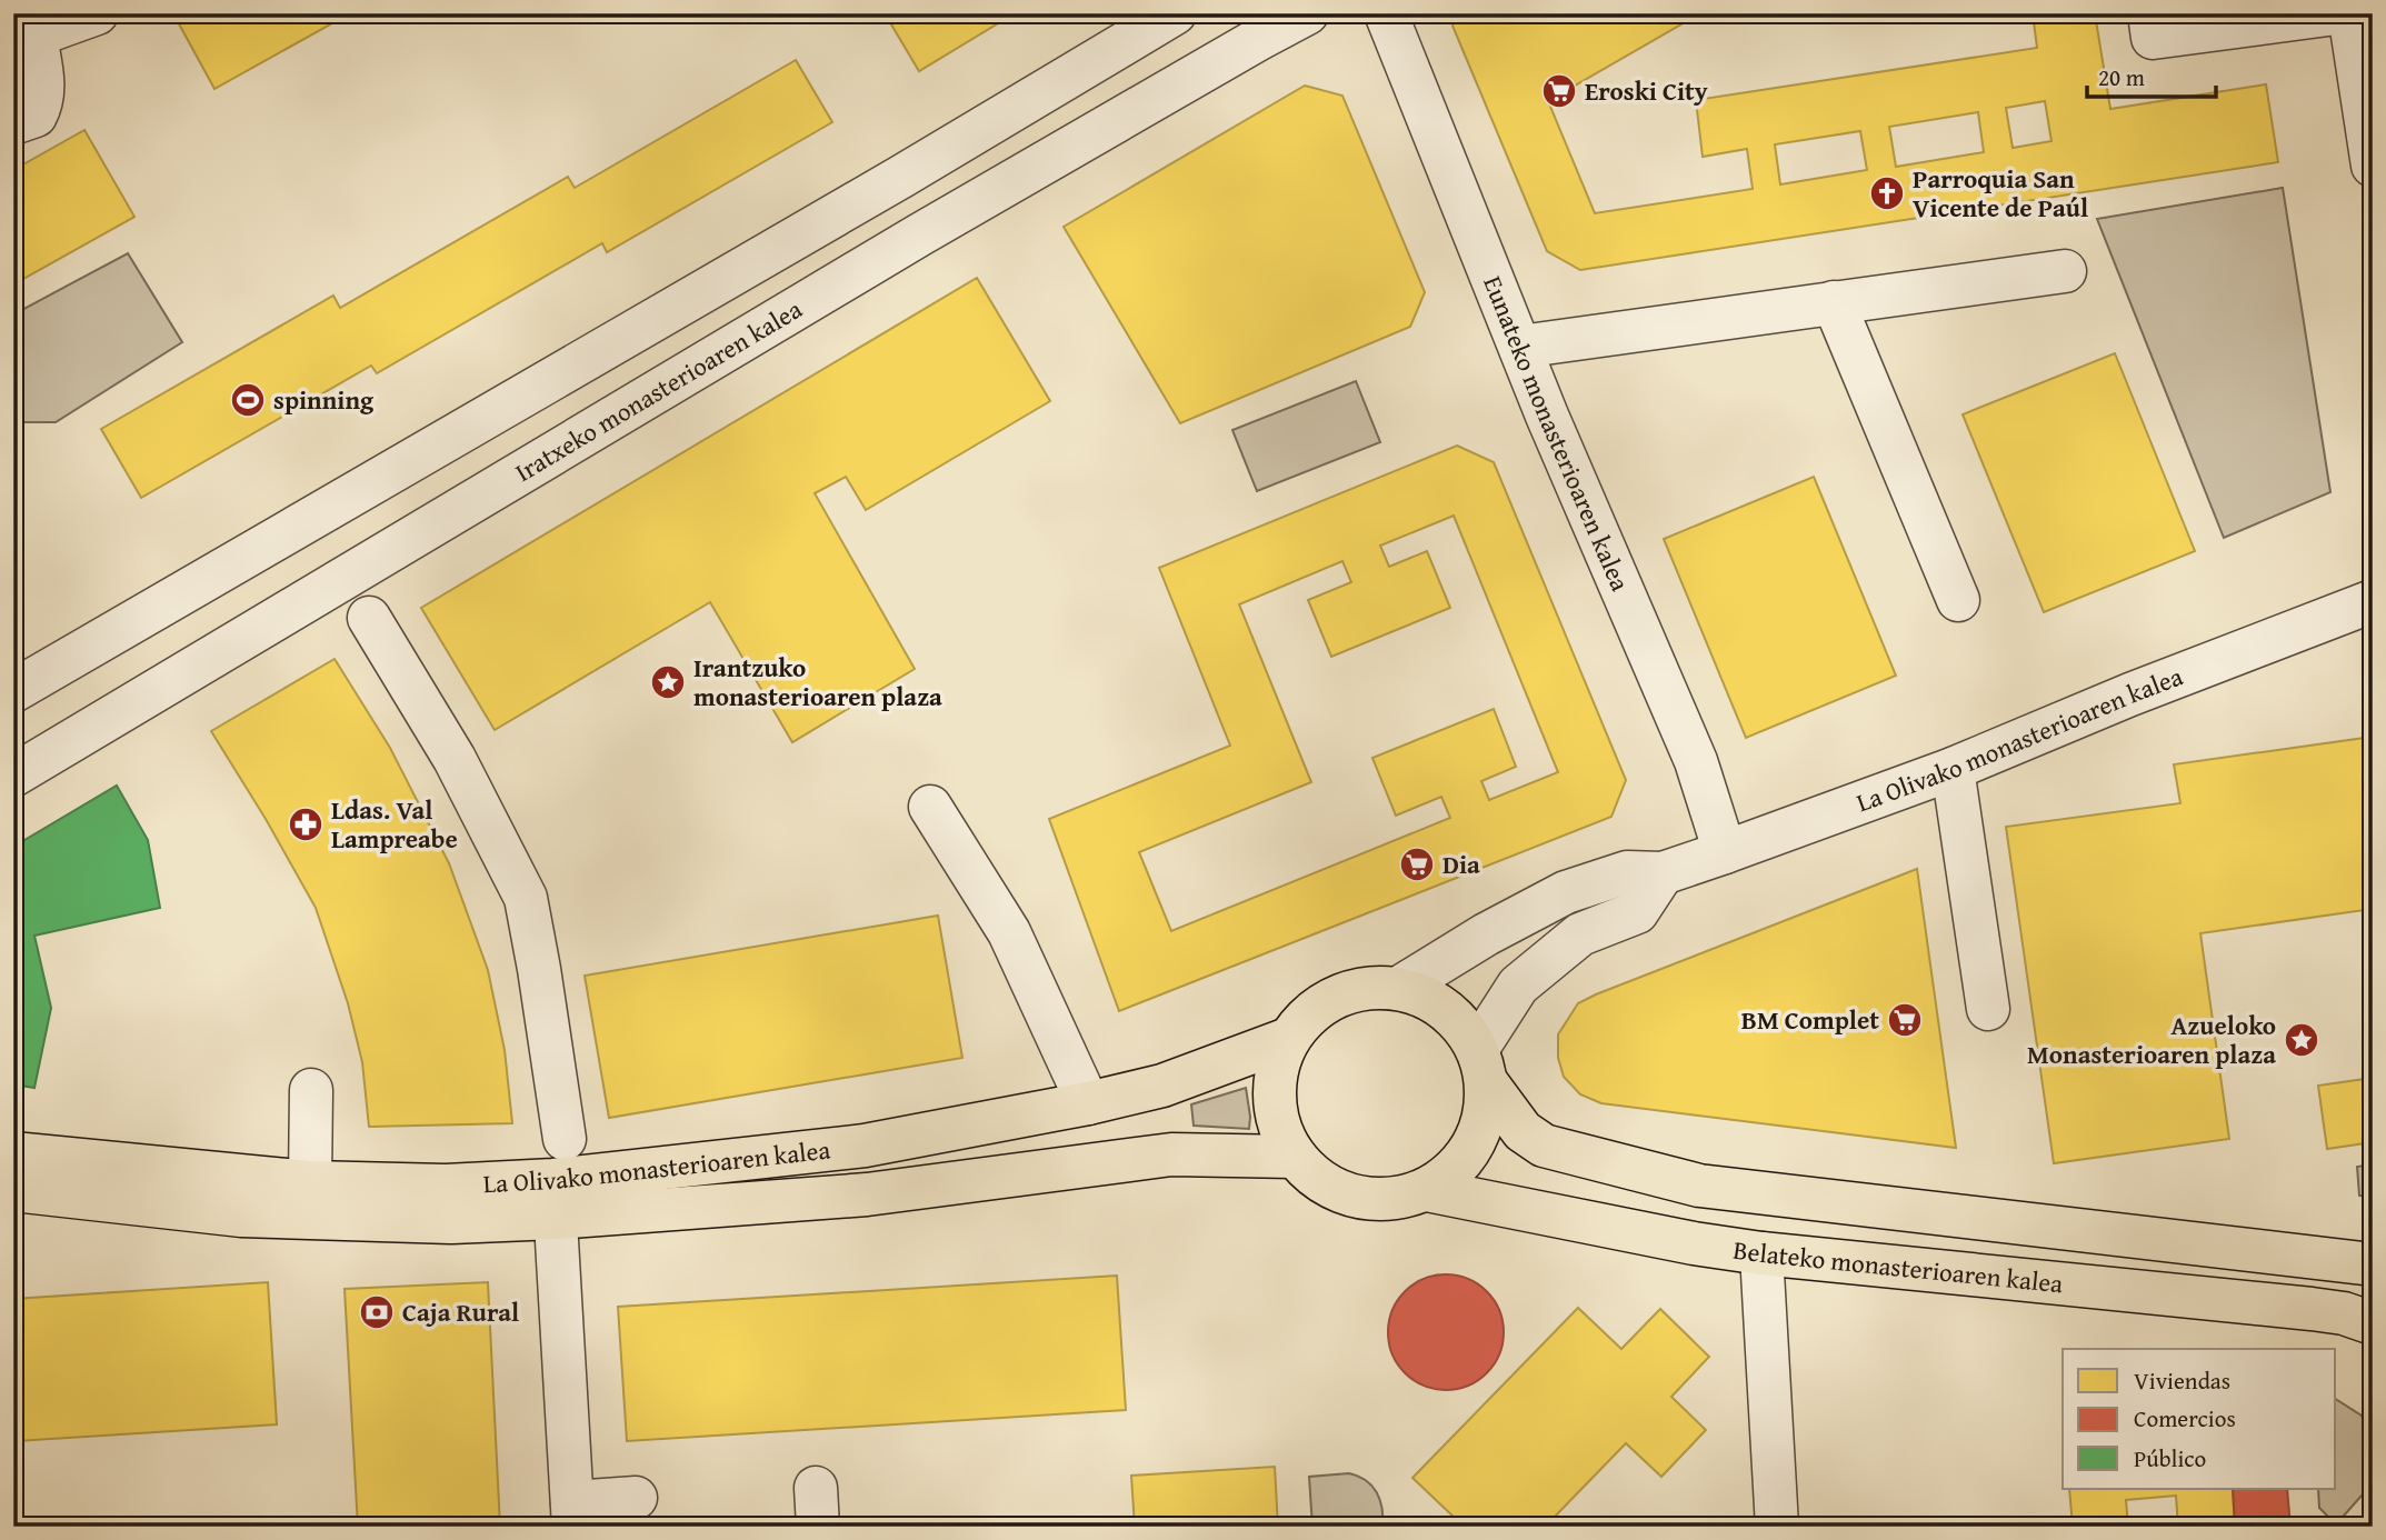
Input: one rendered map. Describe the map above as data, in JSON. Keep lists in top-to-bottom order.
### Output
{
  "streets": {
    "main road": ["La Olivako monasterioaren kalea", "Belateko monasterioaren kalea"],
    "street": ["Iratxeko monasterioaren kalea", "Eunateko monasterioaren kalea"]
  },
  "crossings": [
    ["Eunateko monasterioaren kalea", "La Olivako monasterioaren kalea"],
    ["La Olivako monasterioaren kalea", "Belateko monasterioaren kalea"]
  ],
  "places": {
    "supermarket": ["Eroski City", "Dia", "BM Complet"],
    "church": ["Parroquia San Vicente de Paúl"],
    "sports": ["spinning"],
    "place": ["Irantzuko monasterioaren plaza", "Azueloko Monasterioaren plaza"],
    "pharmacy": ["Ldas. Val Lampreabe"],
    "bank": ["Caja Rural"]
  },
  "legend": ["Viviendas", "Comercios", "Público"],
  "scale_bar": "20 m"
}
